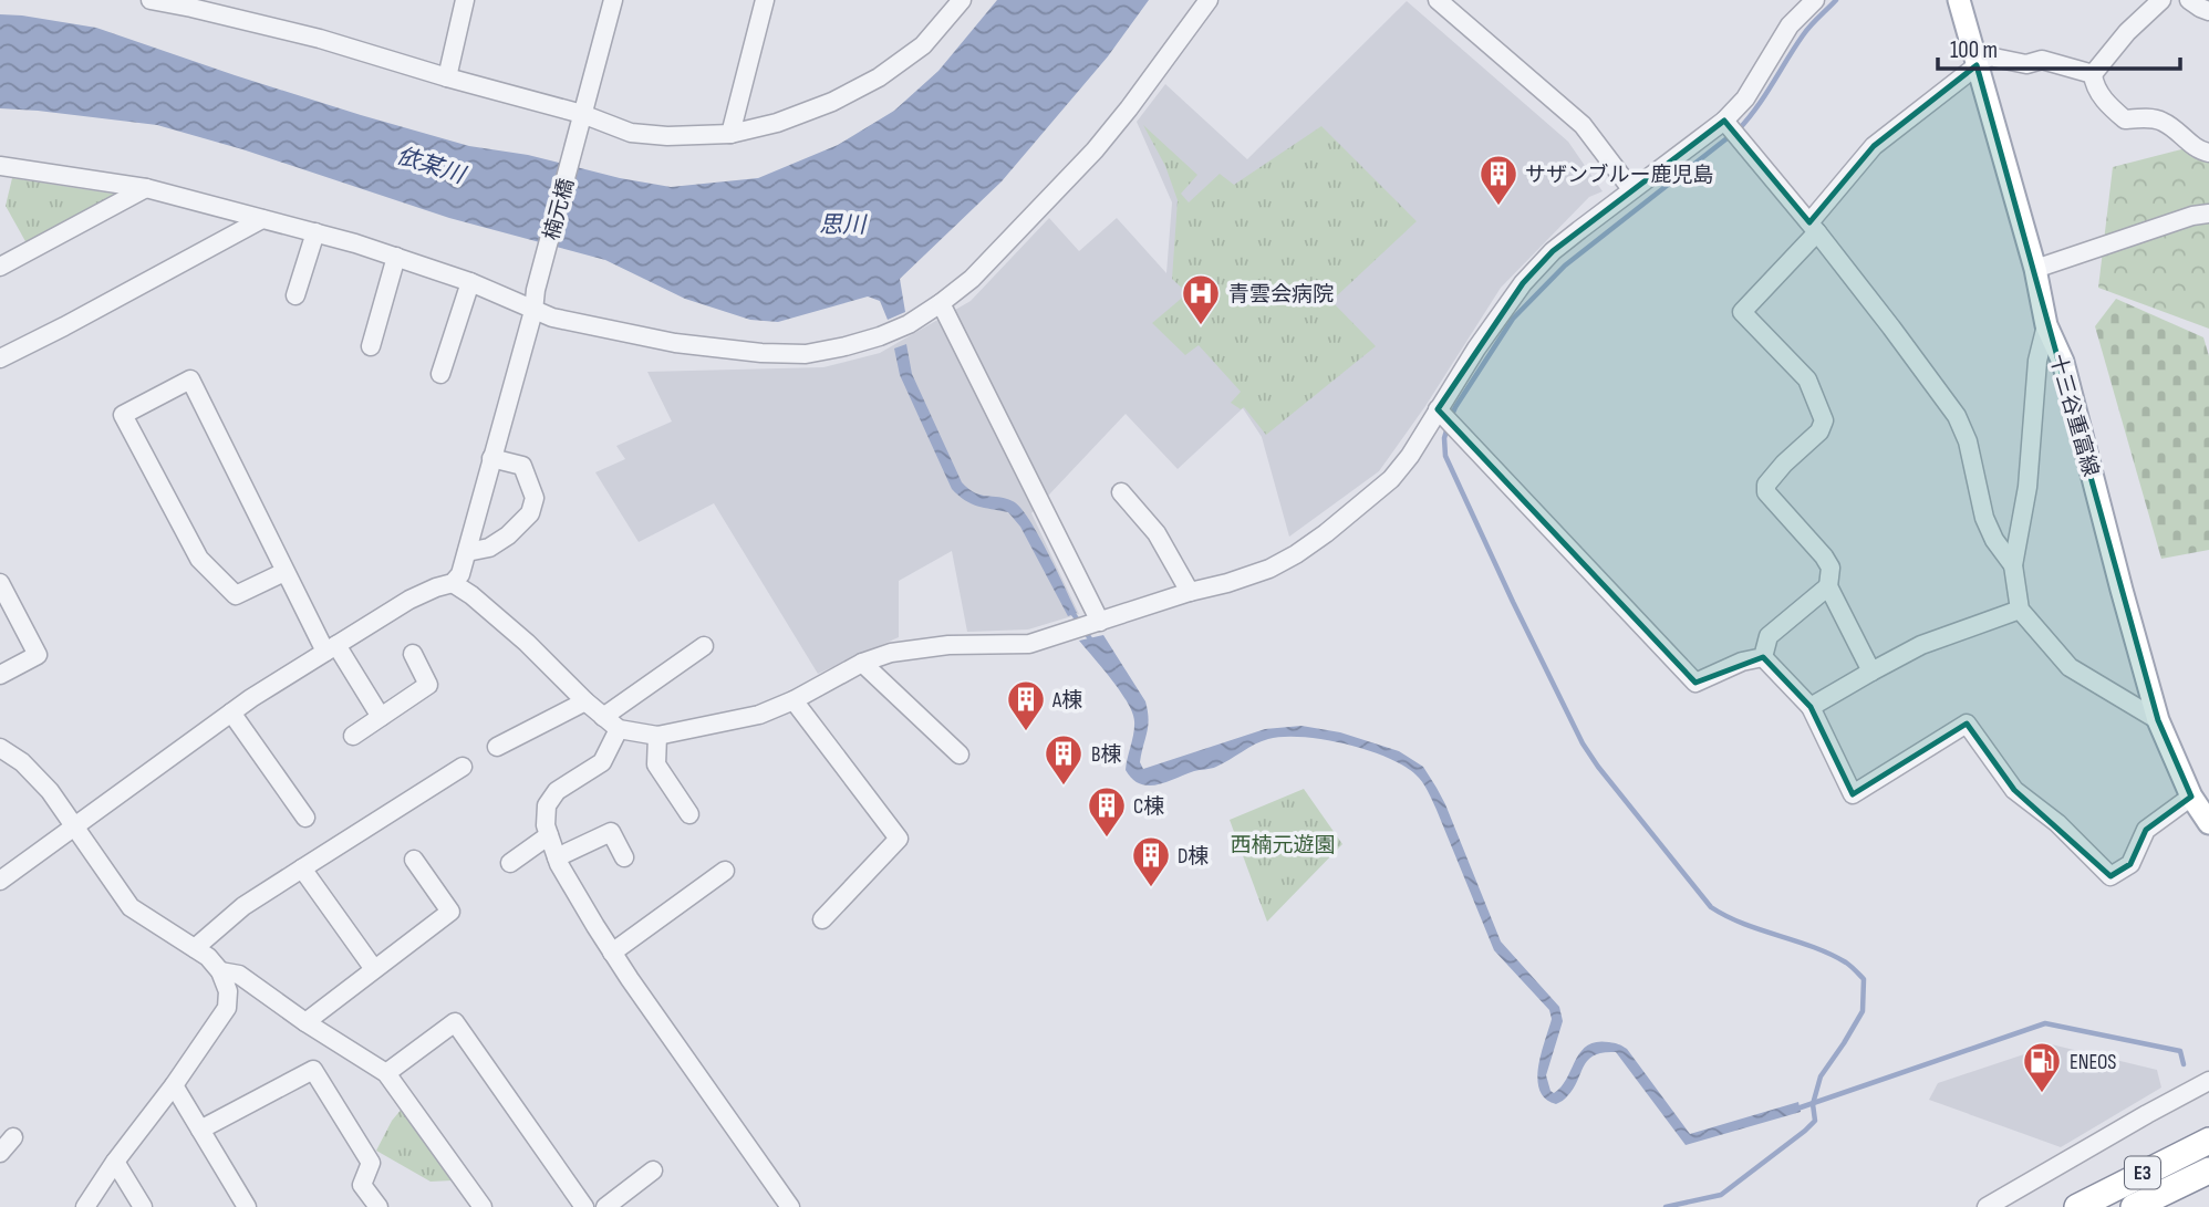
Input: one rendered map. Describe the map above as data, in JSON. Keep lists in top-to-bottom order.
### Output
{
  "streets": {
    "highway": ["E3"],
    "main road": ["十三谷重富線"],
    "street": ["楠元橋"]
  },
  "water": ["依某川", "思川"],
  "parks": ["西楠元遊園"],
  "places": {
    "building": [
      "サザンブルー鹿児島",
      "A棟",
      "B棟",
      "C棟",
      "D棟"
    ],
    "hospital": ["青雲会病院"],
    "fuel station": ["ENEOS"]
  },
  "scale_bar": "100 m"
}
